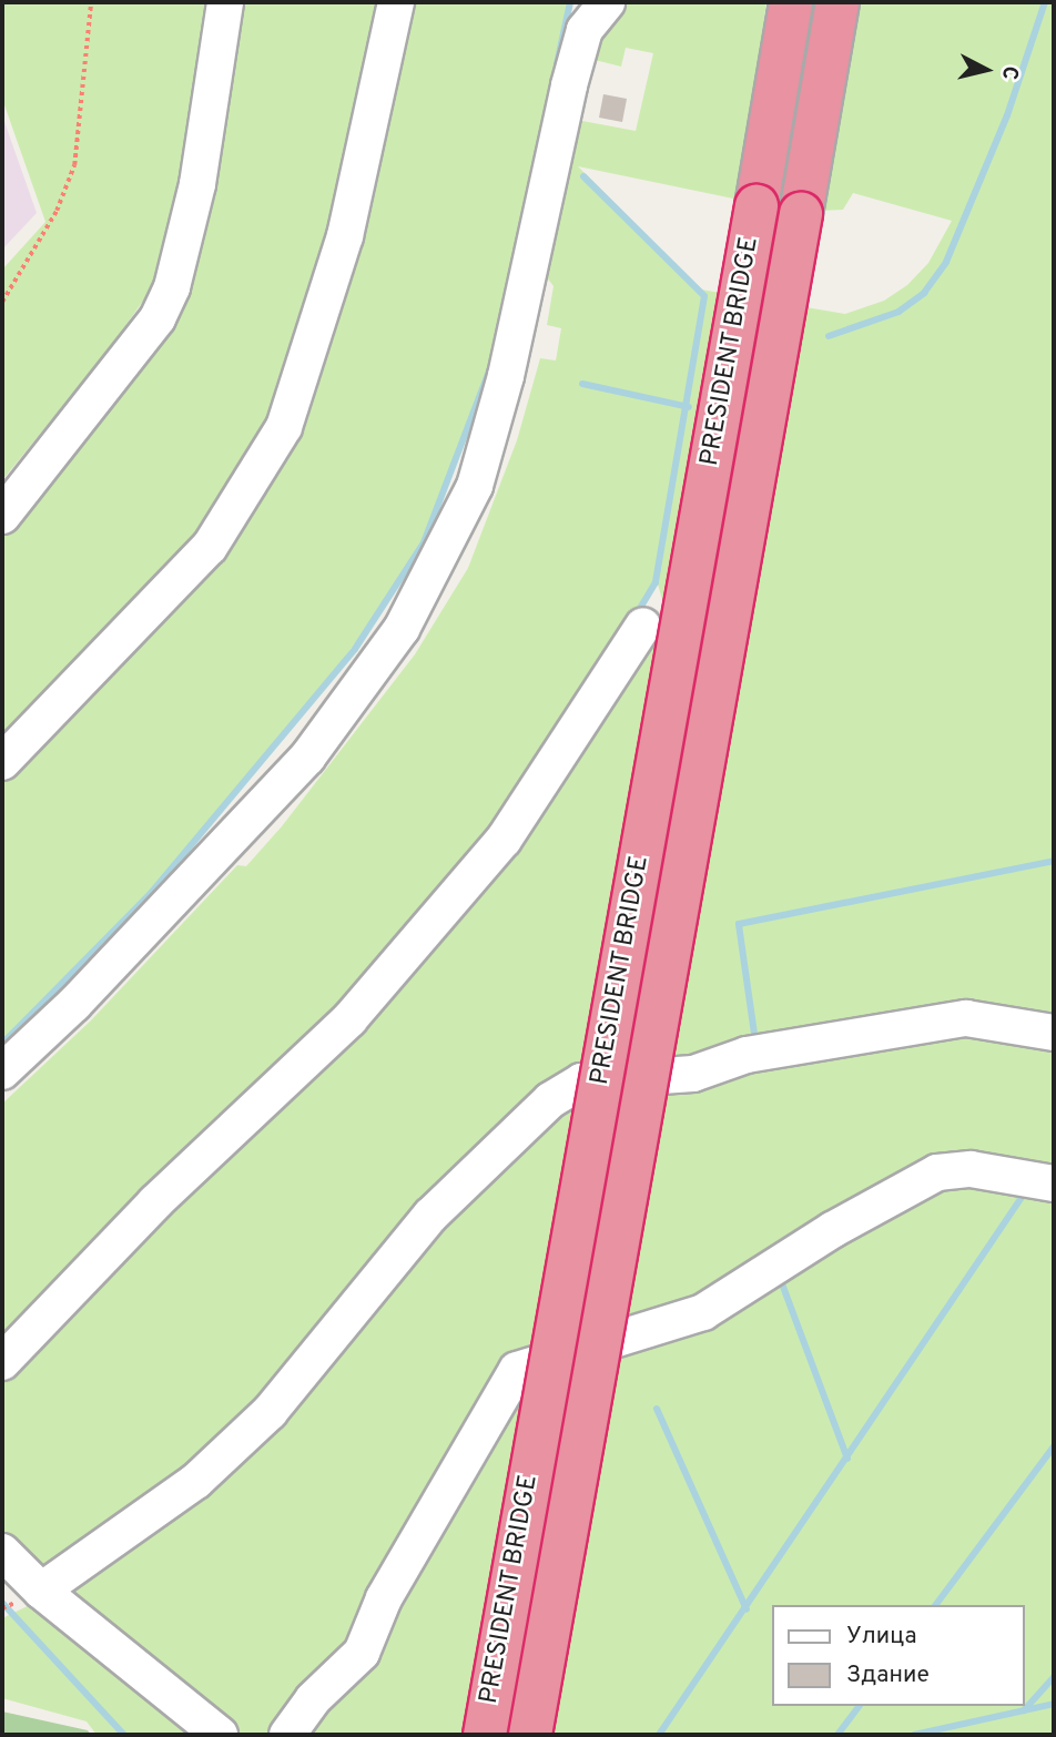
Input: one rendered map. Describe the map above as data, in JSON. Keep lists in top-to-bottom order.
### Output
{
  "streets": {
    "highway": ["PRESIDENT BRIDGE"]
  },
  "legend": ["Улица", "Здание"],
  "north": "right"
}
